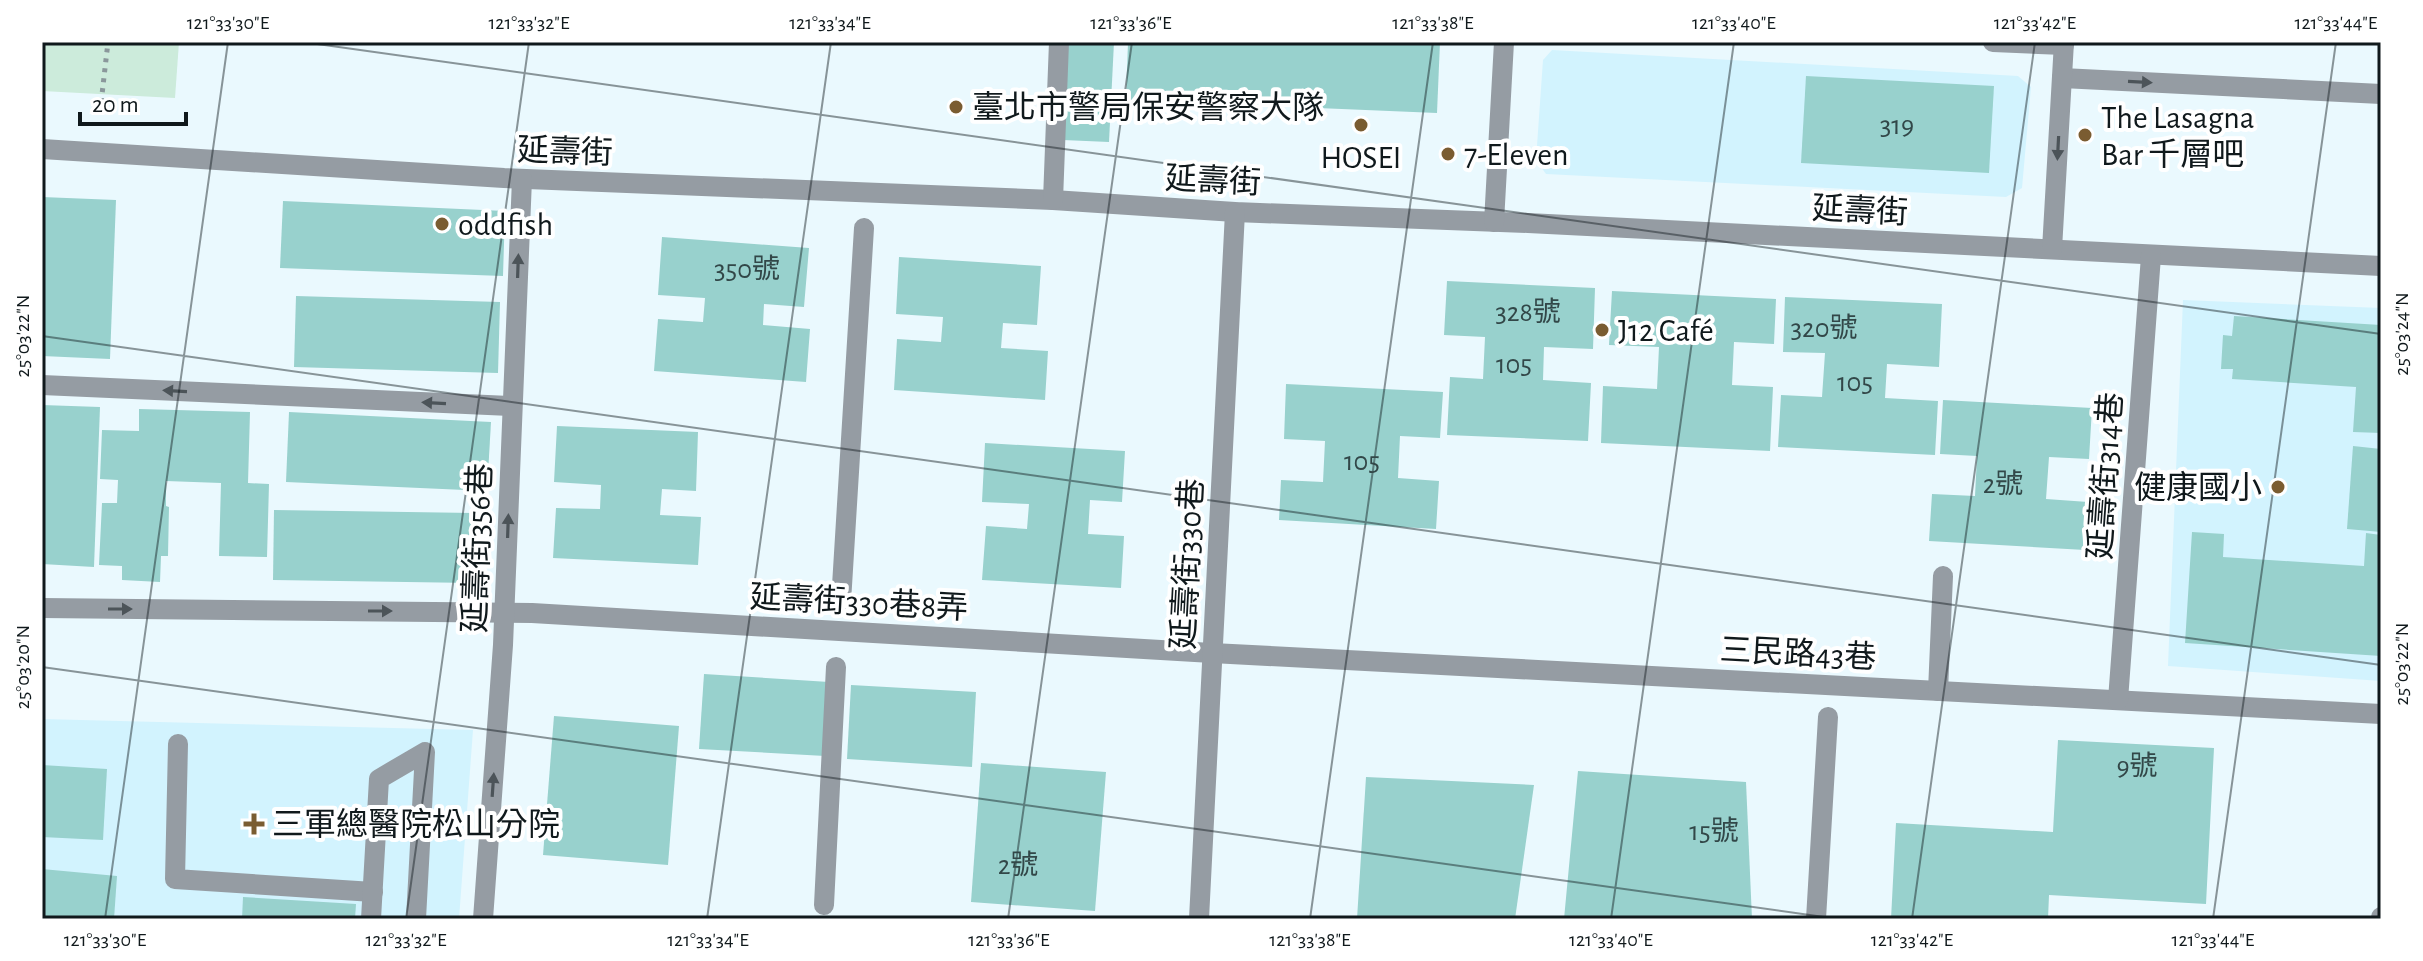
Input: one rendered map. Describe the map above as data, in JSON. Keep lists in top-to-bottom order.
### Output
{
  "streets": {
    "street": [
      "延壽街",
      "延壽街314巷",
      "延壽街356巷",
      "延壽街330巷",
      "延壽街330巷8弄",
      "三民路43巷"
    ]
  },
  "crossings": [
    ["延壽街", "延壽街314巷"],
    ["延壽街", "延壽街356巷"],
    ["延壽街", "延壽街330巷"],
    ["延壽街314巷", "三民路43巷"],
    ["延壽街356巷", "延壽街330巷8弄"],
    ["延壽街330巷", "延壽街330巷8弄"],
    ["延壽街330巷", "三民路43巷"],
    ["延壽街330巷8弄", "三民路43巷"]
  ],
  "one_way": ["延壽街356巷", "延壽街330巷8弄"],
  "places": {
    "other": [
      "臺北市警局保安警察大隊",
      "HOSEI",
      "The Lasagna Bar 千層吧",
      "7-Eleven",
      "oddfish",
      "J12 Café",
      "健康國小"
    ],
    "health": ["三軍總醫院松山分院"]
  },
  "house_numbers": [
    "319",
    "350號",
    "328號",
    "320號",
    "105",
    "105",
    "105",
    "2號",
    "9號",
    "15號",
    "2號"
  ],
  "scale_bar": "20 m",
  "coordinates": [
    "121°33'30\"E",
    "121°33'32\"E",
    "121°33'34\"E",
    "121°33'36\"E",
    "121°33'38\"E",
    "121°33'40\"E",
    "121°33'42\"E",
    "121°33'44\"E",
    "25°03'24\"N",
    "25°03'22\"N",
    "25°03'20\"N"
  ]
}
